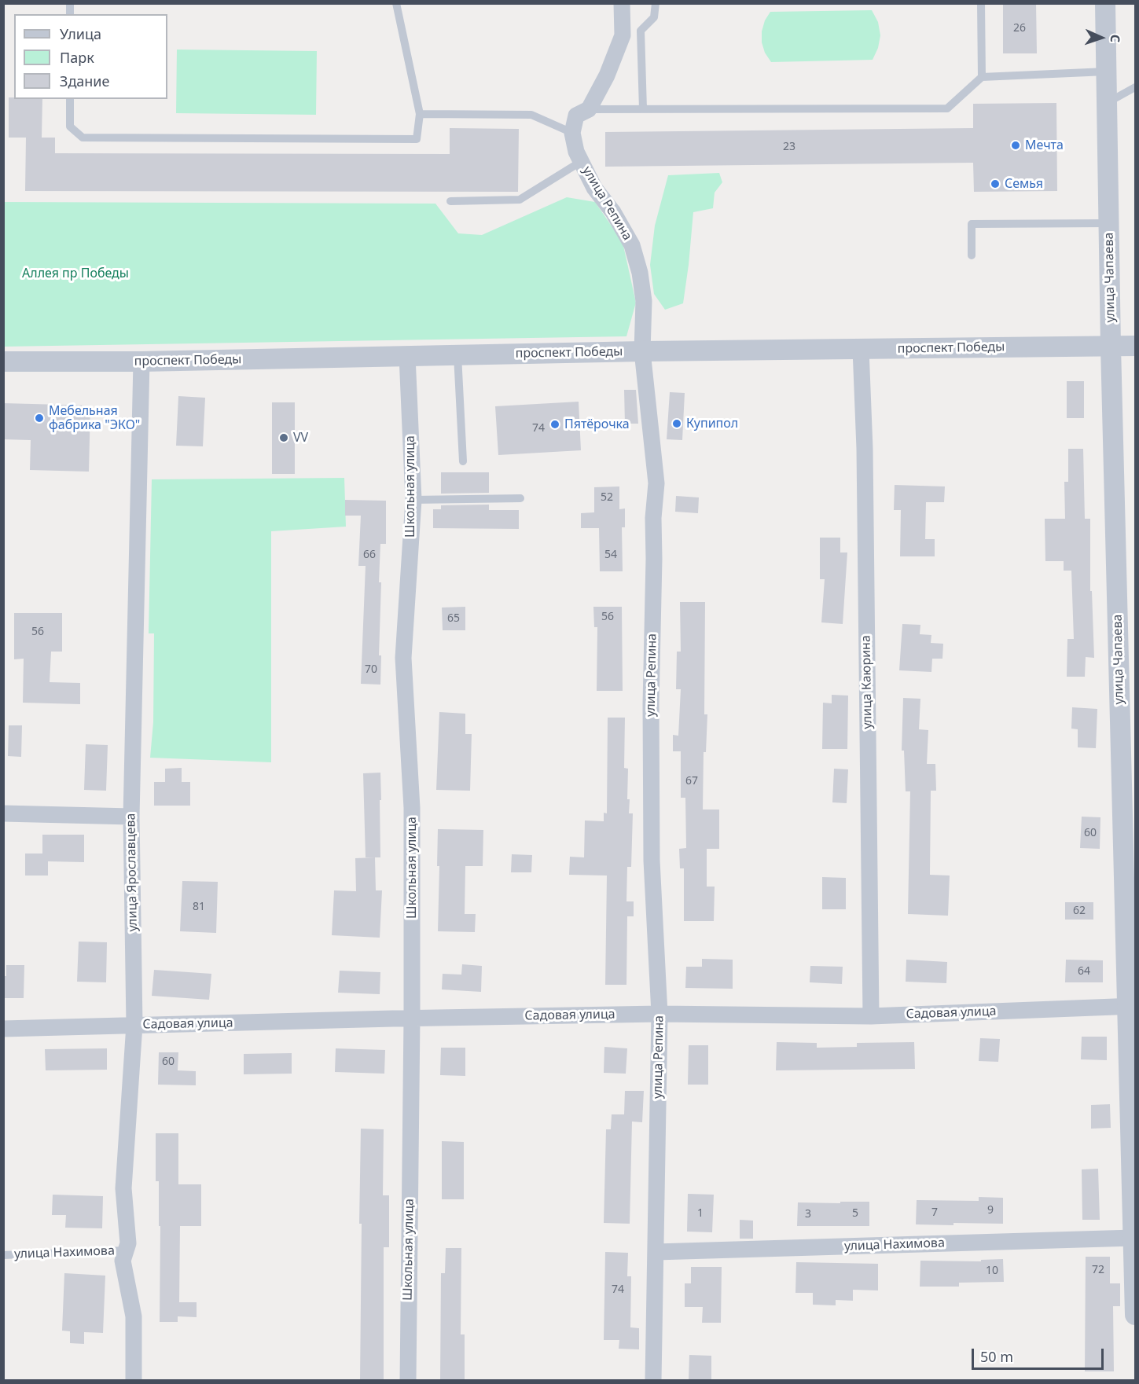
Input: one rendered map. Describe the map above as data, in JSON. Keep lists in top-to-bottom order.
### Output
{
  "streets": {
    "street": [
      "улица Репина",
      "улица Чапаева",
      "проспект Победы",
      "Школьная улица",
      "улица Каюрина",
      "улица Ярославцева",
      "Садовая улица",
      "улица Нахимова"
    ]
  },
  "crossings": [
    ["улица Репина", "проспект Победы"],
    ["улица Репина", "Садовая улица"],
    ["улица Репина", "улица Нахимова"],
    ["улица Чапаева", "проспект Победы"],
    ["улица Чапаева", "Садовая улица"],
    ["улица Чапаева", "улица Нахимова"],
    ["проспект Победы", "Школьная улица"],
    ["проспект Победы", "улица Каюрина"],
    ["проспект Победы", "улица Ярославцева"],
    ["Школьная улица", "Садовая улица"],
    ["улица Каюрина", "Садовая улица"],
    ["улица Ярославцева", "Садовая улица"],
    ["улица Ярославцева", "улица Нахимова"]
  ],
  "parks": ["Аллея пр Победы"],
  "places": [
    "Мечта",
    "Семья",
    "Мебельная фабрика \"ЭКО\"",
    "Купипол",
    "Пятёрочка",
    "VV"
  ],
  "house_numbers": [
    "26",
    "23",
    "74",
    "52",
    "66",
    "54",
    "56",
    "65",
    "56",
    "70",
    "67",
    "60",
    "81",
    "62",
    "64",
    "60",
    "9",
    "7",
    "1",
    "5",
    "3",
    "72",
    "10",
    "74"
  ],
  "legend": ["Улица", "Парк", "Здание"],
  "scale_bar": "50 m",
  "north": "right"
}
